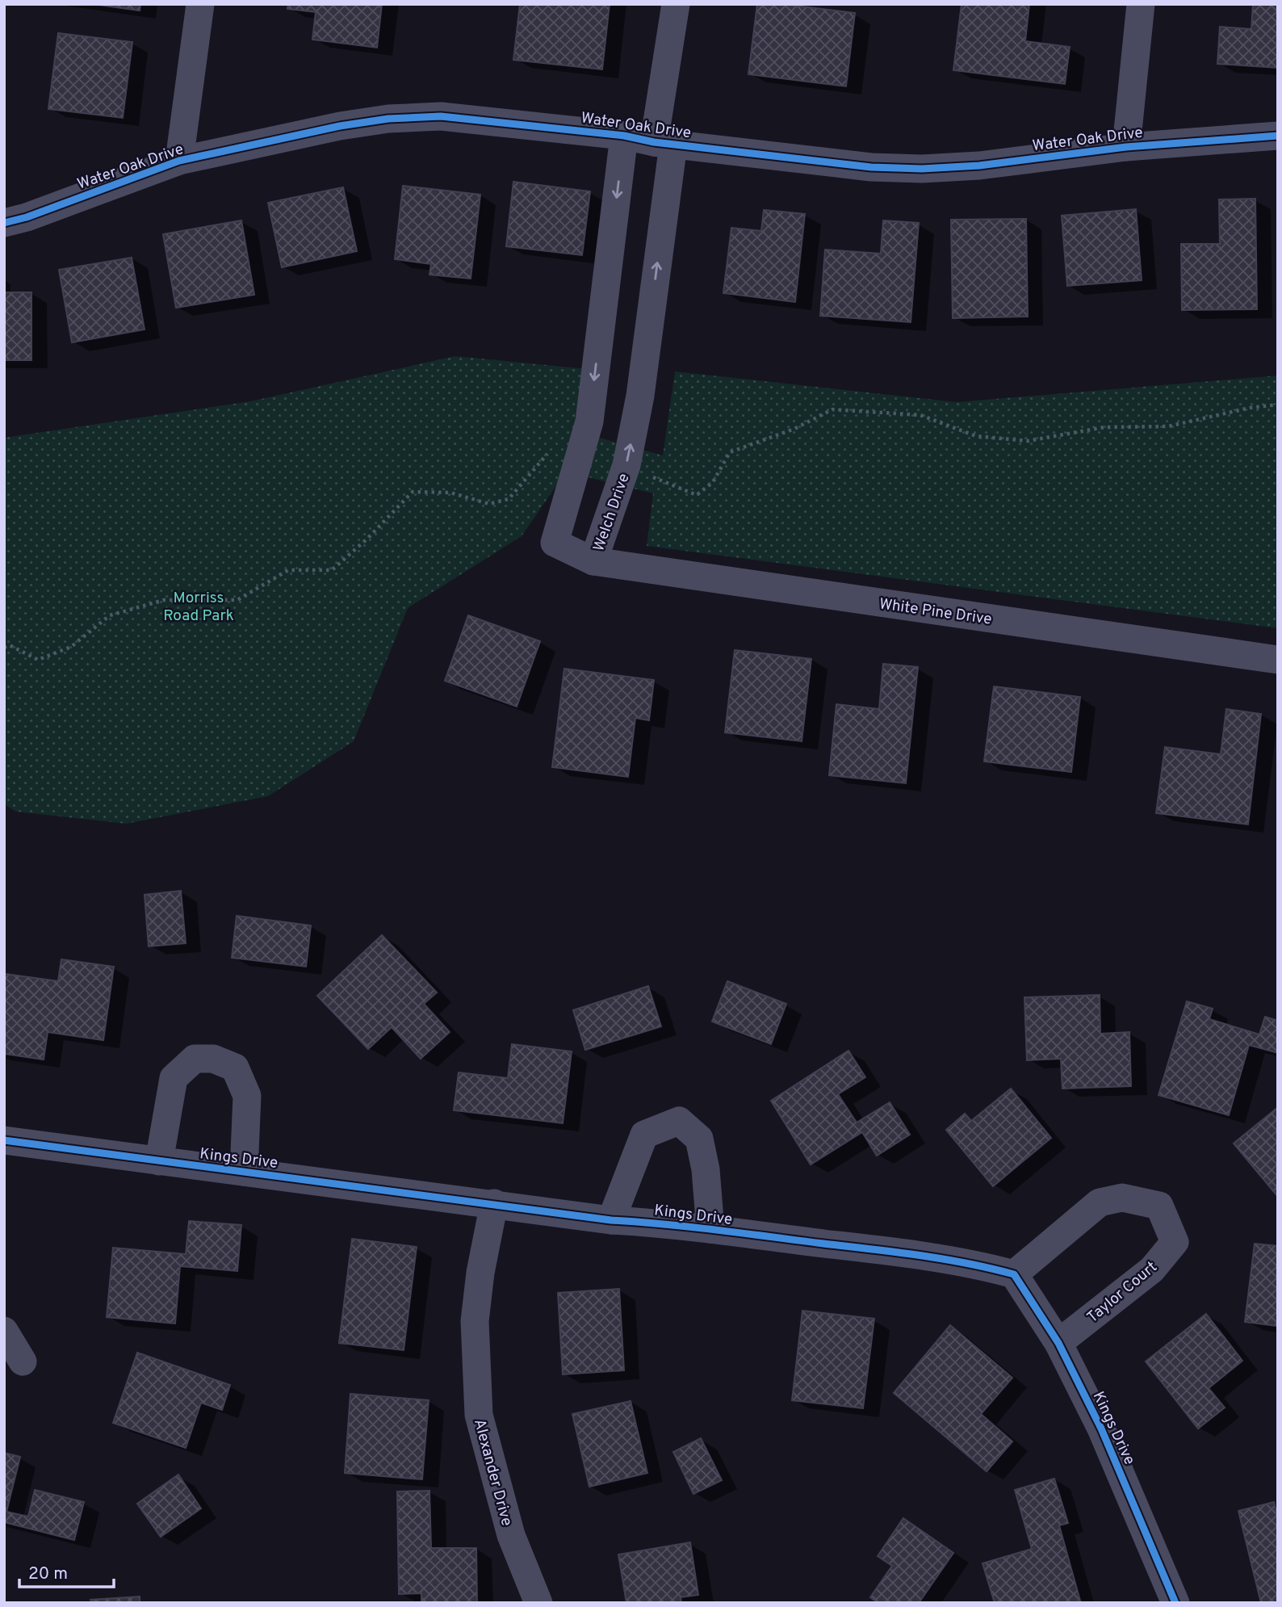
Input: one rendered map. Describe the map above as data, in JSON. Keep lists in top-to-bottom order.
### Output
{
  "streets": {
    "street": [
      "Water Oak Drive",
      "Welch Drive",
      "White Pine Drive",
      "Kings Drive",
      "Taylor Court",
      "Alexander Drive"
    ]
  },
  "crossings": [
    ["Water Oak Drive", "Welch Drive"],
    ["Welch Drive", "White Pine Drive"],
    ["Kings Drive", "Taylor Court"],
    ["Kings Drive", "Alexander Drive"]
  ],
  "parks": ["Morriss Road Park"],
  "scale_bar": "20 m"
}
